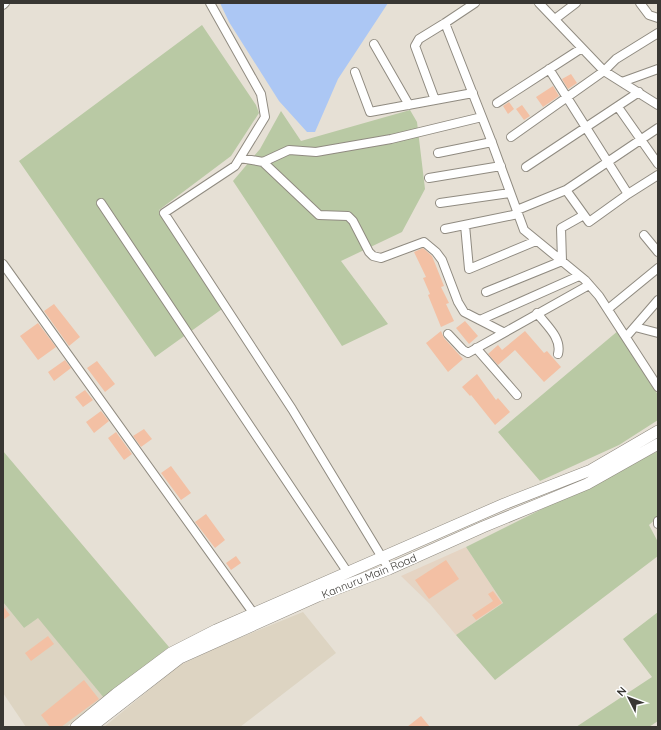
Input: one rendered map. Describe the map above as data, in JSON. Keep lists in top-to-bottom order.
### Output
{
  "streets": {
    "main road": ["Kannuru Main Road"]
  },
  "north": "top left"
}
